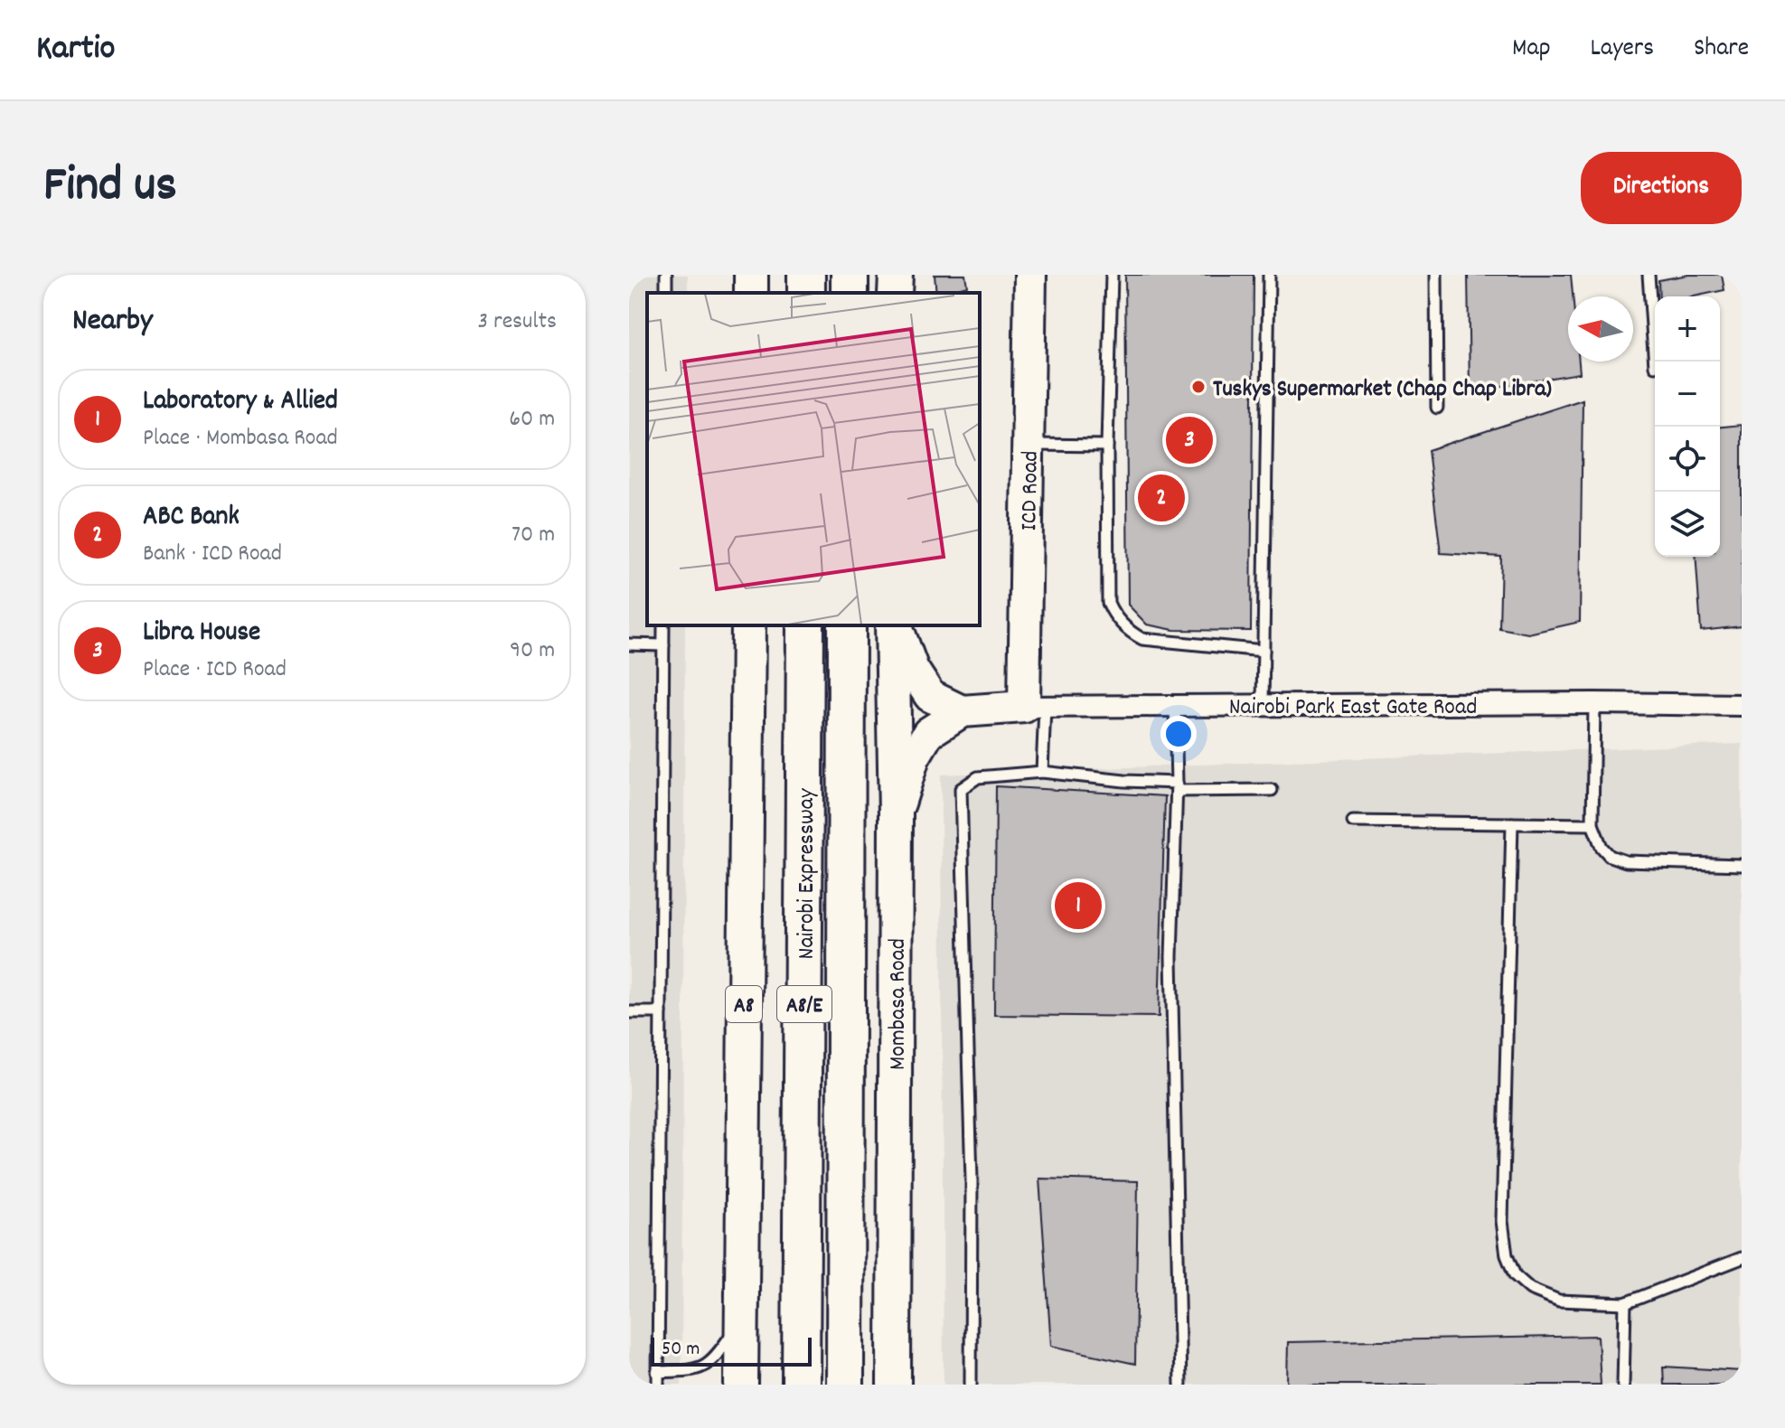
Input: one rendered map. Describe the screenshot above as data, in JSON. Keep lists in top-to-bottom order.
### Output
{
  "streets": {
    "highway": [
      "Nairobi Expressway",
      "A8",
      "A8/E",
      "Mombasa Road"
    ],
    "main road": ["ICD Road", "Nairobi Park East Gate Road"]
  },
  "crossings": [
    ["ICD Road", "Nairobi Park East Gate Road"],
    ["Nairobi Park East Gate Road", "Mombasa Road"]
  ],
  "places": ["Tuskys Supermarket (Chap Chap Libra)"],
  "scale_bar": "50 m",
  "north": "left",
  "page": {
    "header": "Kartio",
    "nav": ["Map", "Layers", "Share"],
    "title": "Find us",
    "buttons": "Directions",
    "heading": ["Nearby", "3 results"],
    "map_buttons": ["+", "−"],
    "list": [
      {
        "mark": "1",
        "name": "Laboratory & Allied",
        "note": "Place · Mombasa Road",
        "value": "60 m"
      },
      {
        "mark": "2",
        "name": "ABC Bank",
        "note": "Bank · ICD Road",
        "value": "70 m"
      },
      {
        "mark": "3",
        "name": "Libra House",
        "note": "Place · ICD Road",
        "value": "90 m"
      }
    ],
    "pins": ["3", "2", "1"],
    "scale": "50 m"
  }
}
